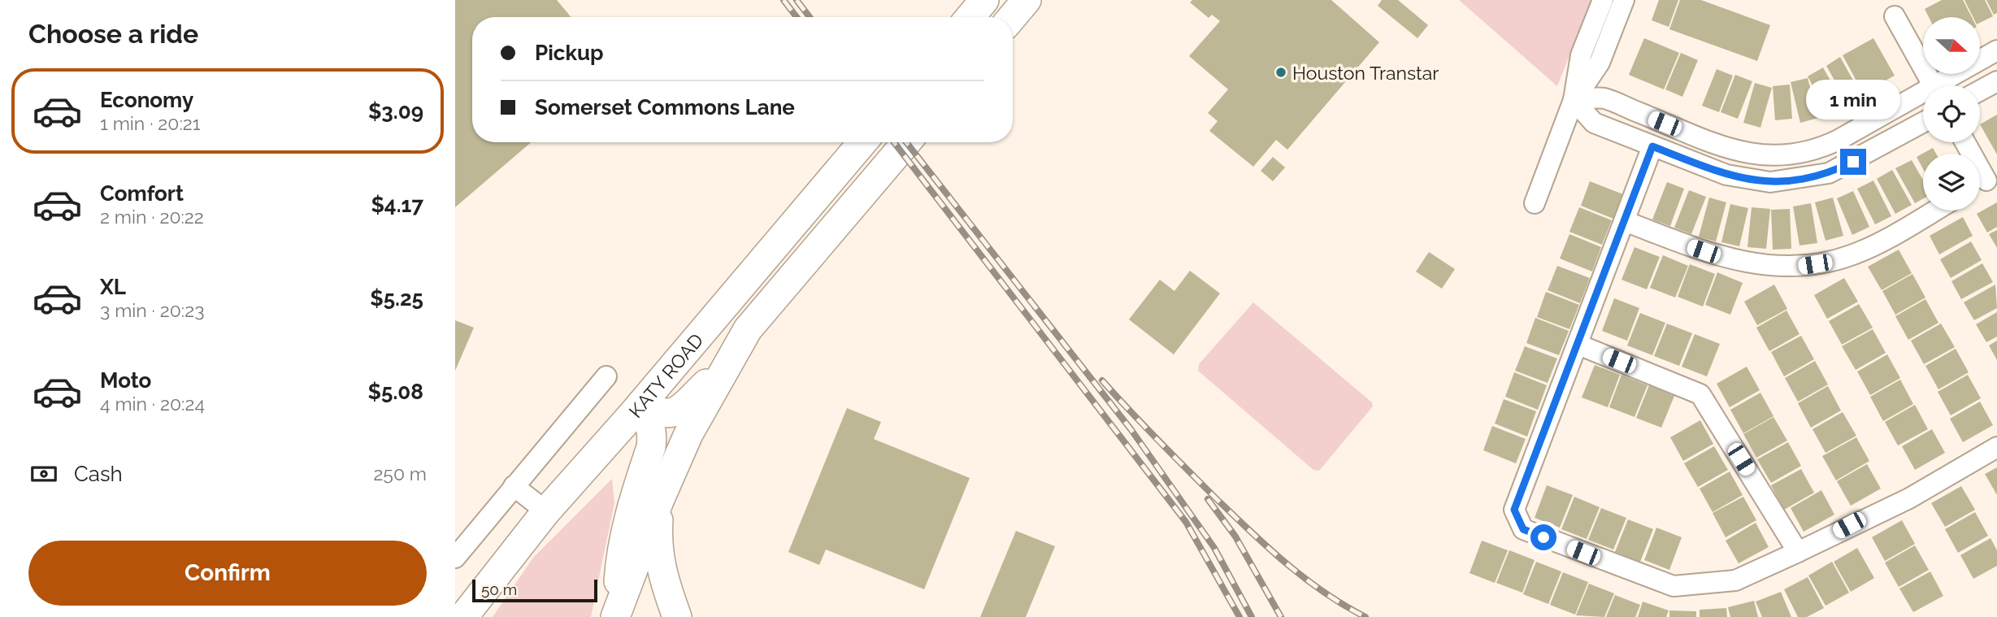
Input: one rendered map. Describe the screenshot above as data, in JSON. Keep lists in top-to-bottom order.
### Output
{
  "streets": {
    "main road": ["KATY ROAD"]
  },
  "places": ["Houston Transtar"],
  "scale_bar": "50 m",
  "north": "right",
  "page": {
    "heading": "Choose a ride",
    "banner": ["Pickup", "Somerset Commons Lane"],
    "list": [
      {
        "name": "Economy",
        "note": "1 min · 20:21",
        "value": "$3.09"
      },
      {
        "name": "Comfort",
        "note": "2 min · 20:22",
        "value": "$4.17"
      },
      {
        "name": "XL",
        "note": "3 min · 20:23",
        "value": "$5.25"
      },
      {
        "name": "Moto",
        "note": "4 min · 20:24",
        "value": "$5.08"
      }
    ],
    "bubble": "1 min",
    "pay": ["Cash", "250 m"],
    "buttons": "Confirm",
    "scale": "50 m"
  }
}
